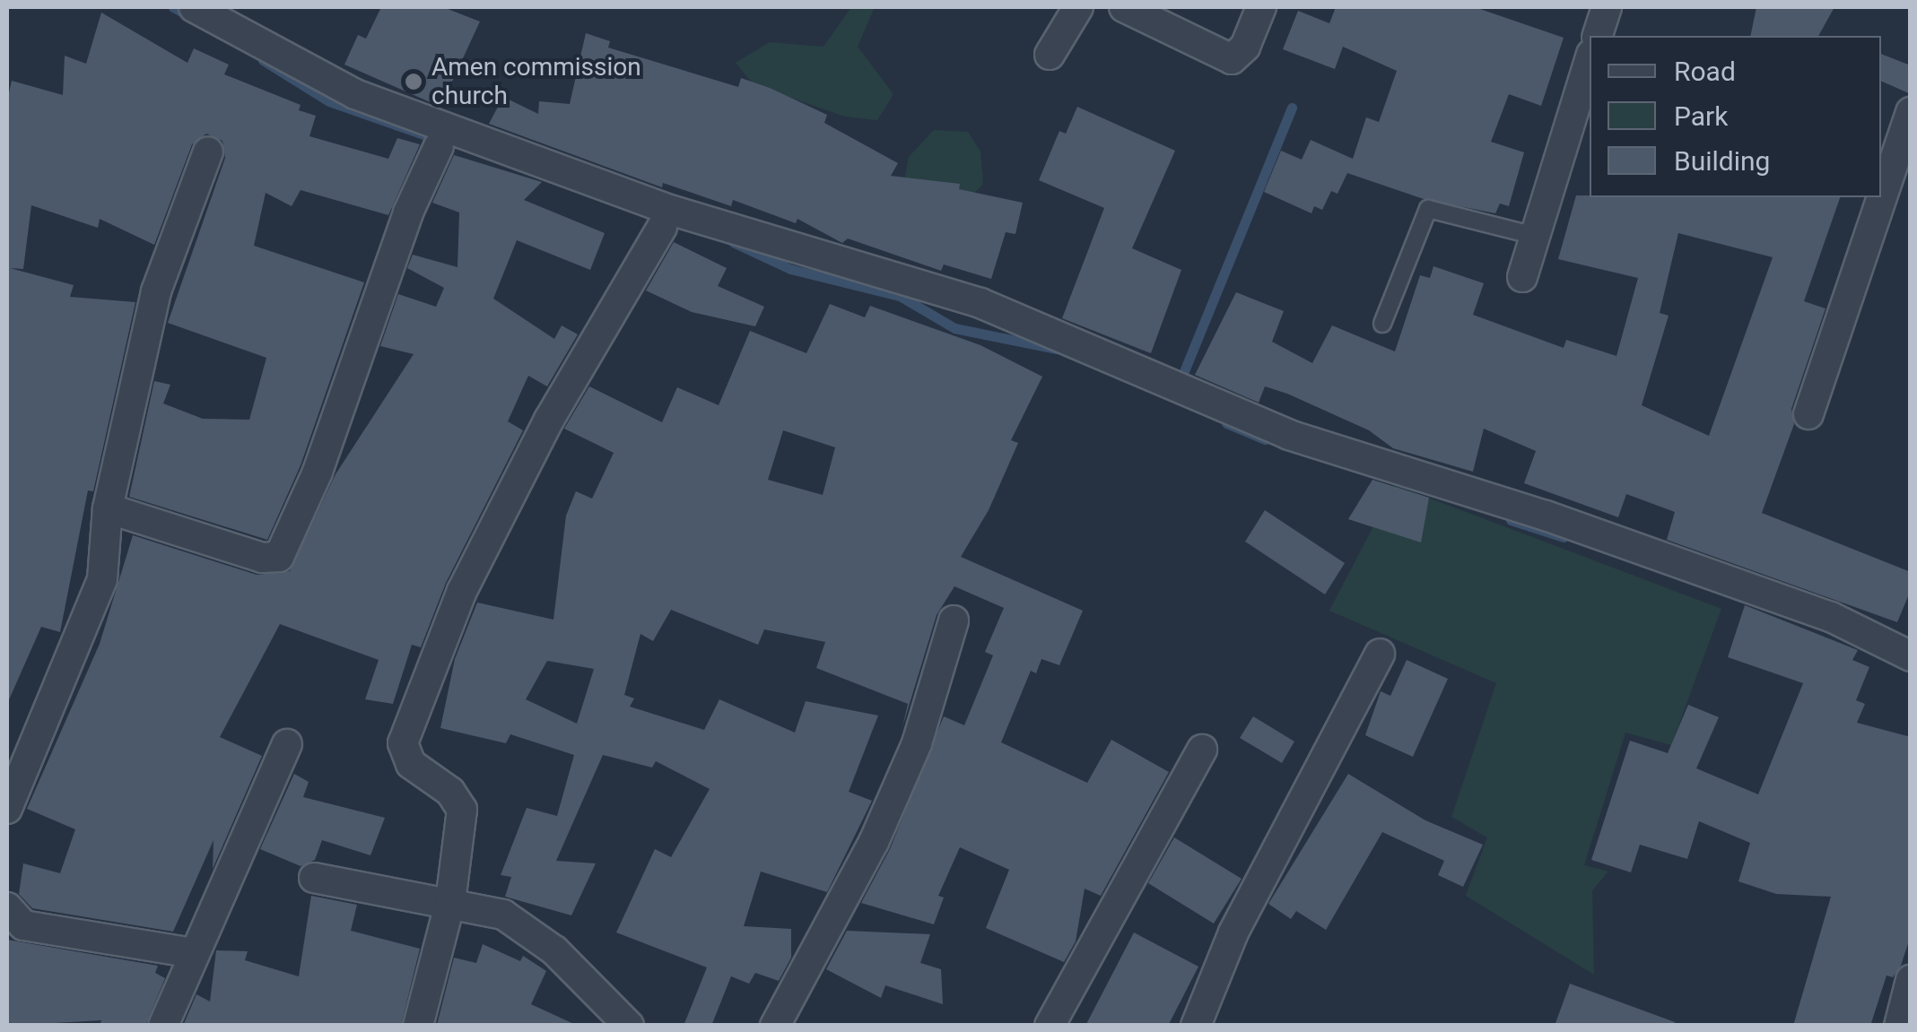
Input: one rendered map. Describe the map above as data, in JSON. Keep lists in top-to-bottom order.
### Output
{
  "places": ["Amen commission church"],
  "legend": ["Road", "Park", "Building"]
}
